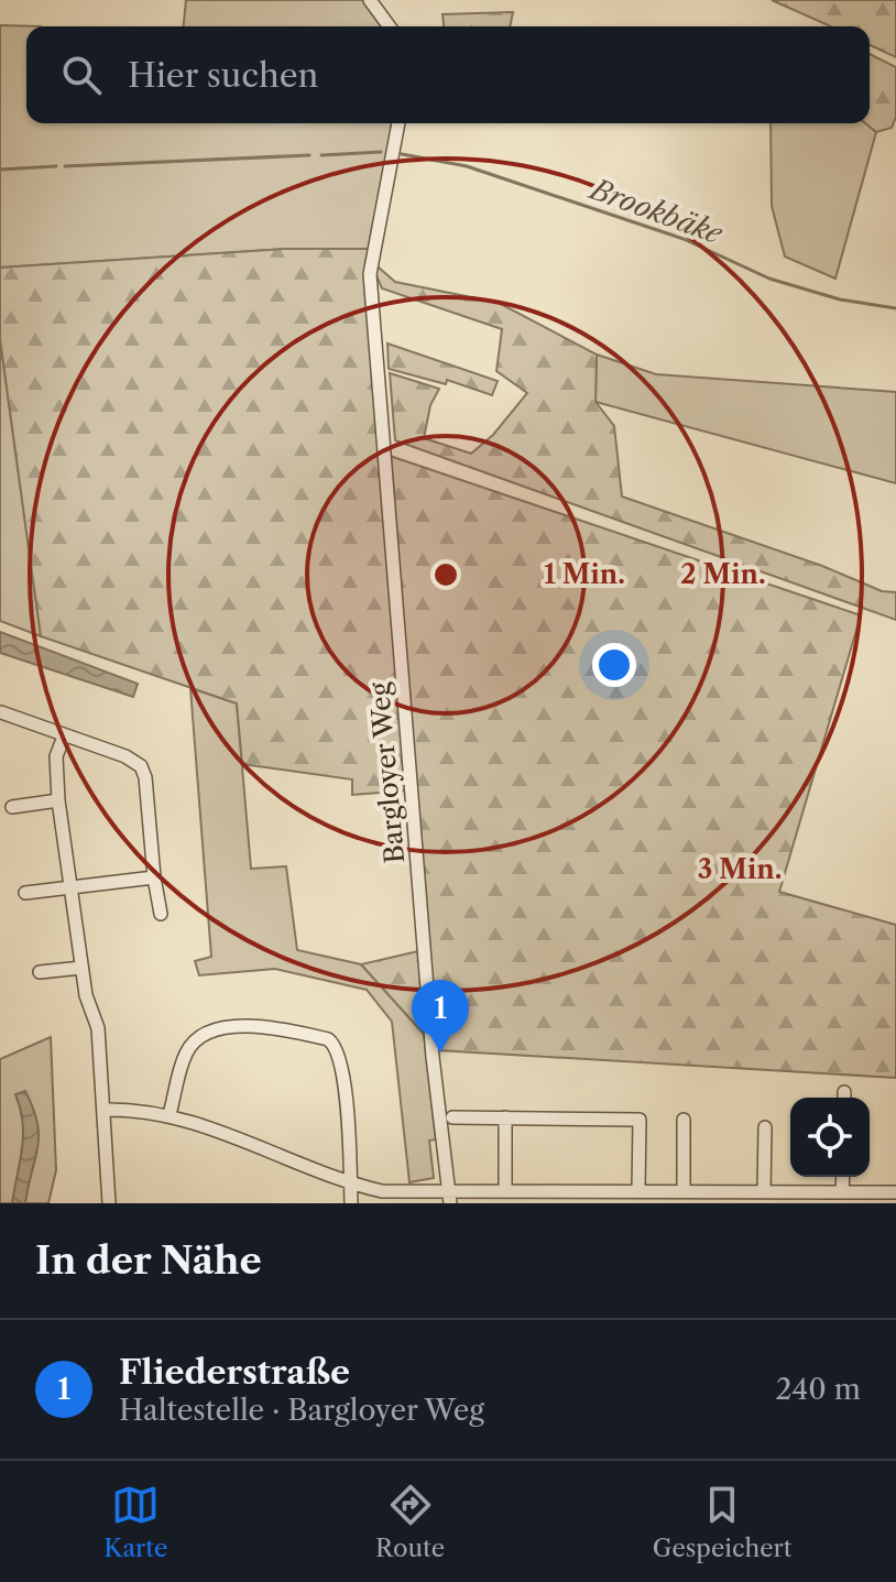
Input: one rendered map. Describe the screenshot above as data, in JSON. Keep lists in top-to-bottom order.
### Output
{
  "streets": {
    "street": ["Bargloyer Weg"]
  },
  "water": ["Brookbäke"],
  "page": {
    "search": "Hier suchen",
    "pins": "1",
    "heading": "In der Nähe",
    "list": [
      {
        "mark": "1",
        "name": "Fliederstraße",
        "note": "Haltestelle · Bargloyer Weg",
        "value": "240 m"
      }
    ],
    "nav": ["Karte", "Route", "Gespeichert"]
  },
  "rings": ["1 Min.", "2 Min.", "3 Min."]
}
